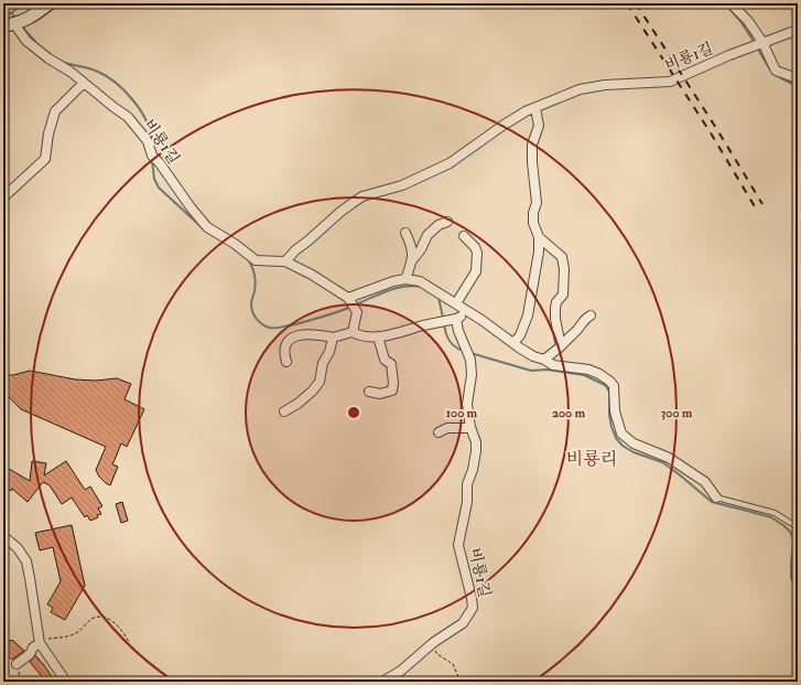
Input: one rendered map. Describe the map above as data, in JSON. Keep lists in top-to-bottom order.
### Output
{
  "streets": {
    "street": ["비룡1길"]
  },
  "districts": ["비룡리"],
  "rings": ["100 m", "200 m", "300 m"]
}
